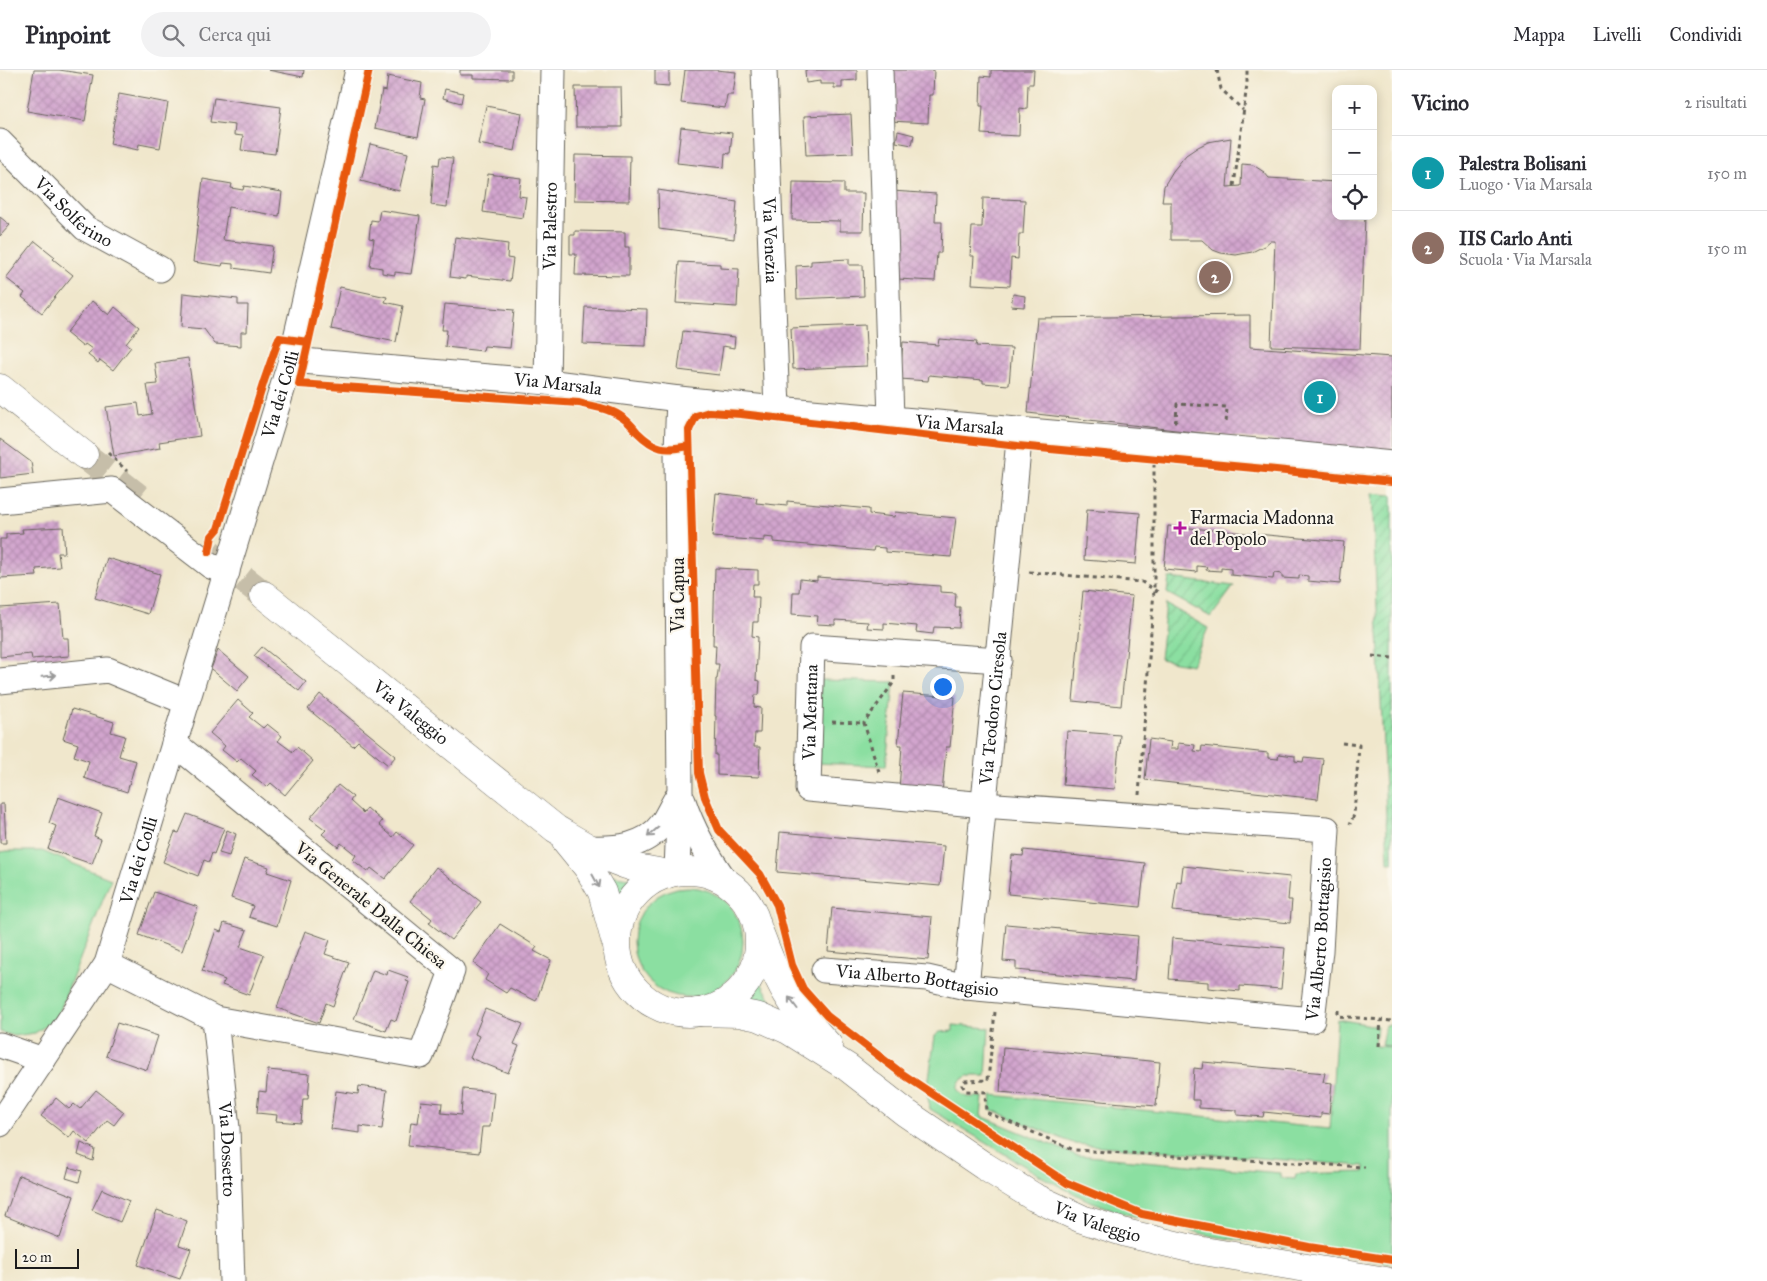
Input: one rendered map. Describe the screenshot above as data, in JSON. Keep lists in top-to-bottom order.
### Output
{
  "streets": {
    "main road": ["Via Valeggio"],
    "street": [
      "Via Solferino",
      "Via Palestro",
      "Via Venezia",
      "Via Marsala",
      "Via dei Colli",
      "Via Capua",
      "Via Teodoro Ciresola",
      "Via Mentana",
      "Via Generale Dalla Chiesa",
      "Via Alberto Bottagisio",
      "Via Dossetto"
    ]
  },
  "crossings": [
    ["Via Palestro", "Via Marsala"],
    ["Via Venezia", "Via Marsala"],
    ["Via Marsala", "Via dei Colli"],
    ["Via Marsala", "Via Capua"],
    ["Via Marsala", "Via Teodoro Ciresola"],
    ["Via dei Colli", "Via Generale Dalla Chiesa"],
    ["Via Capua", "Via Valeggio"],
    ["Via Teodoro Ciresola", "Via Mentana"],
    ["Via Teodoro Ciresola", "Via Alberto Bottagisio"],
    ["Via Mentana", "Via Alberto Bottagisio"],
    ["Via Generale Dalla Chiesa", "Via Dossetto"]
  ],
  "places": {
    "health": ["Farmacia Madonna del Popolo"]
  },
  "scale_bar": "20 m",
  "page": {
    "header": "Pinpoint",
    "search": "Cerca qui",
    "nav": ["Mappa", "Livelli", "Condividi"],
    "heading": ["Vicino", "2 risultati"],
    "map_buttons": ["+", "−"],
    "list": [
      {
        "mark": "1",
        "name": "Palestra Bolisani",
        "note": "Luogo · Via Marsala",
        "value": "150 m"
      },
      {
        "mark": "2",
        "name": "IIS Carlo Anti",
        "note": "Scuola · Via Marsala",
        "value": "150 m"
      }
    ],
    "pins": ["2", "1"],
    "scale": "20 m"
  }
}
